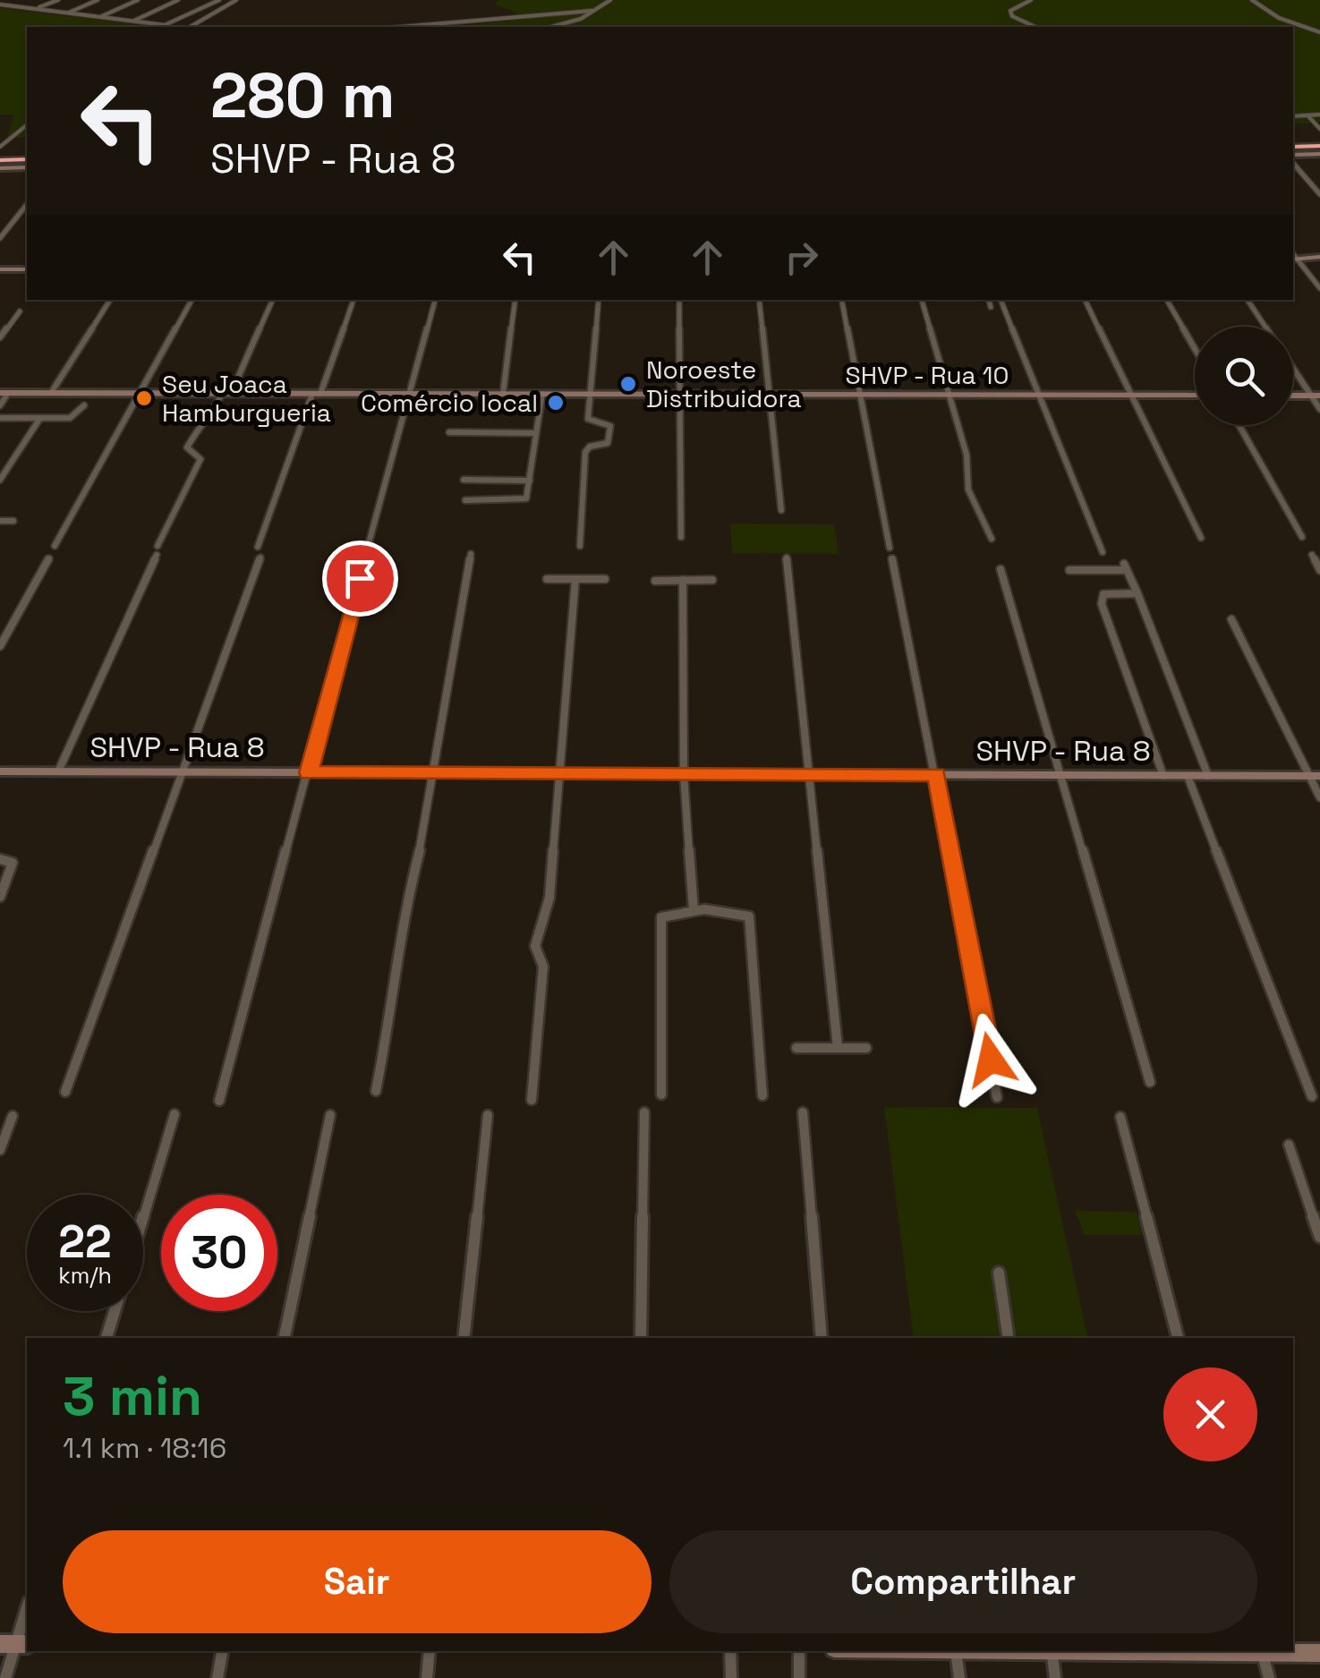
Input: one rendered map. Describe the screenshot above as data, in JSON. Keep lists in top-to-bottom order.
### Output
{
  "streets": {
    "street": ["SHVP - Rua 10", "SHVP - Rua 8"]
  },
  "places": ["Noroeste Distribuidora", "Seu Joaca Hamburgueria", "Comércio local"],
  "page": {
    "turn": ["280 m", "SHVP - Rua 8"],
    "speed": "22 km/h",
    "limit": "30",
    "heading": ["3 min", "1.1 km · 18:16"],
    "buttons": ["Sair", "Compartilhar"]
  }
}
